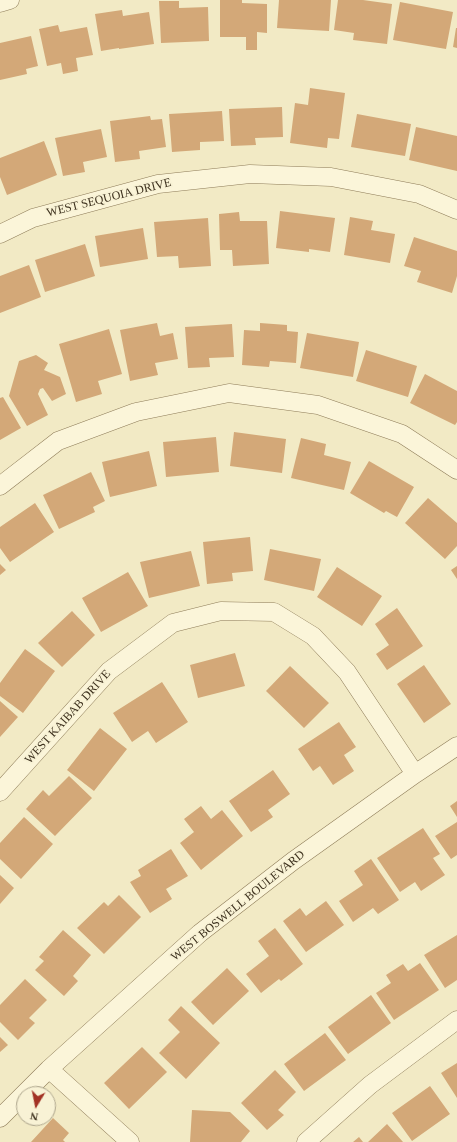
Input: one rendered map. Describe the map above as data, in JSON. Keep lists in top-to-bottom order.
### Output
{
  "streets": {
    "street": ["WEST SEQUOIA DRIVE", "WEST KAIBAB DRIVE", "WEST BOSWELL BOULEVARD"]
  },
  "crossings": [
    ["WEST KAIBAB DRIVE", "WEST BOSWELL BOULEVARD"]
  ],
  "north": "bottom"
}
